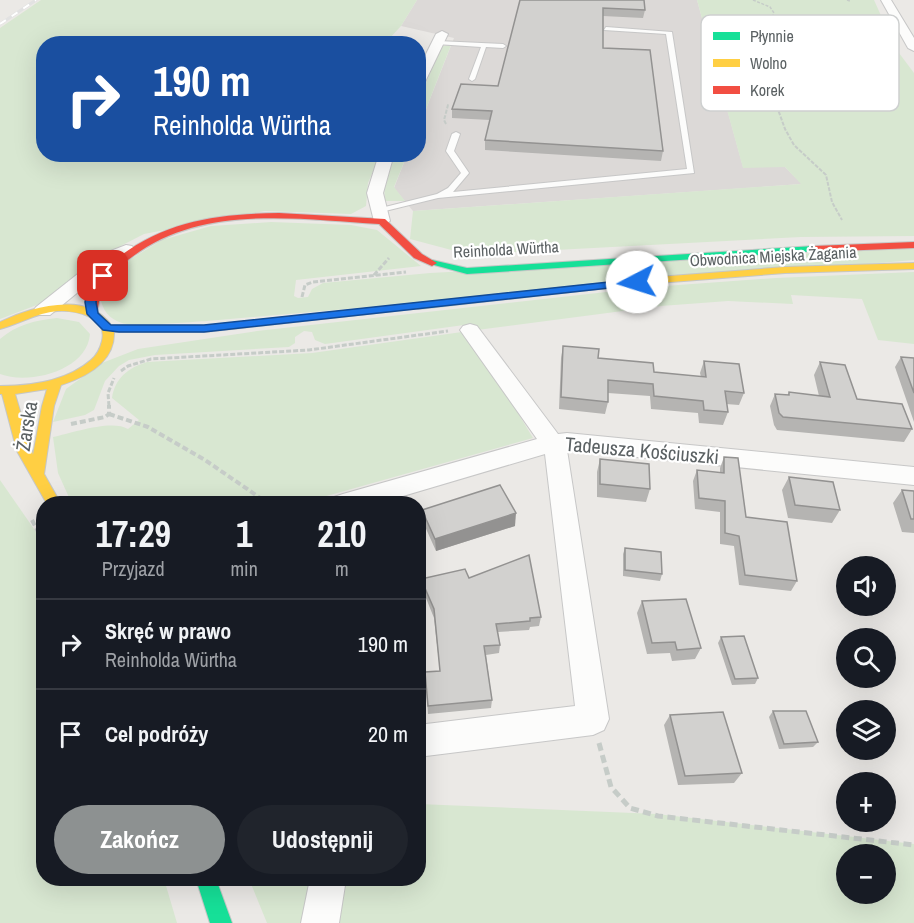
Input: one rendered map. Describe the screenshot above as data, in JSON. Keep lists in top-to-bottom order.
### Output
{
  "streets": {
    "street": [
      "Reinholda Würtha",
      "Obwodnica Miejska Żagania",
      "Żarska",
      "Tadeusza Kościuszki"
    ]
  },
  "legend": ["Płynnie", "Wolno", "Korek"],
  "page": {
    "turn": ["190 m", "Reinholda Würtha"],
    "eta": [
      "17:29",
      "Przyjazd",
      "1",
      "min",
      "210",
      "m"
    ],
    "map_buttons": ["+", "−"],
    "list": [
      {
        "name": "Skręć w prawo",
        "note": "Reinholda Würtha",
        "value": "190 m"
      },
      {
        "name": "Cel podróży",
        "value": "20 m"
      }
    ],
    "buttons": ["Zakończ", "Udostępnij"]
  }
}
